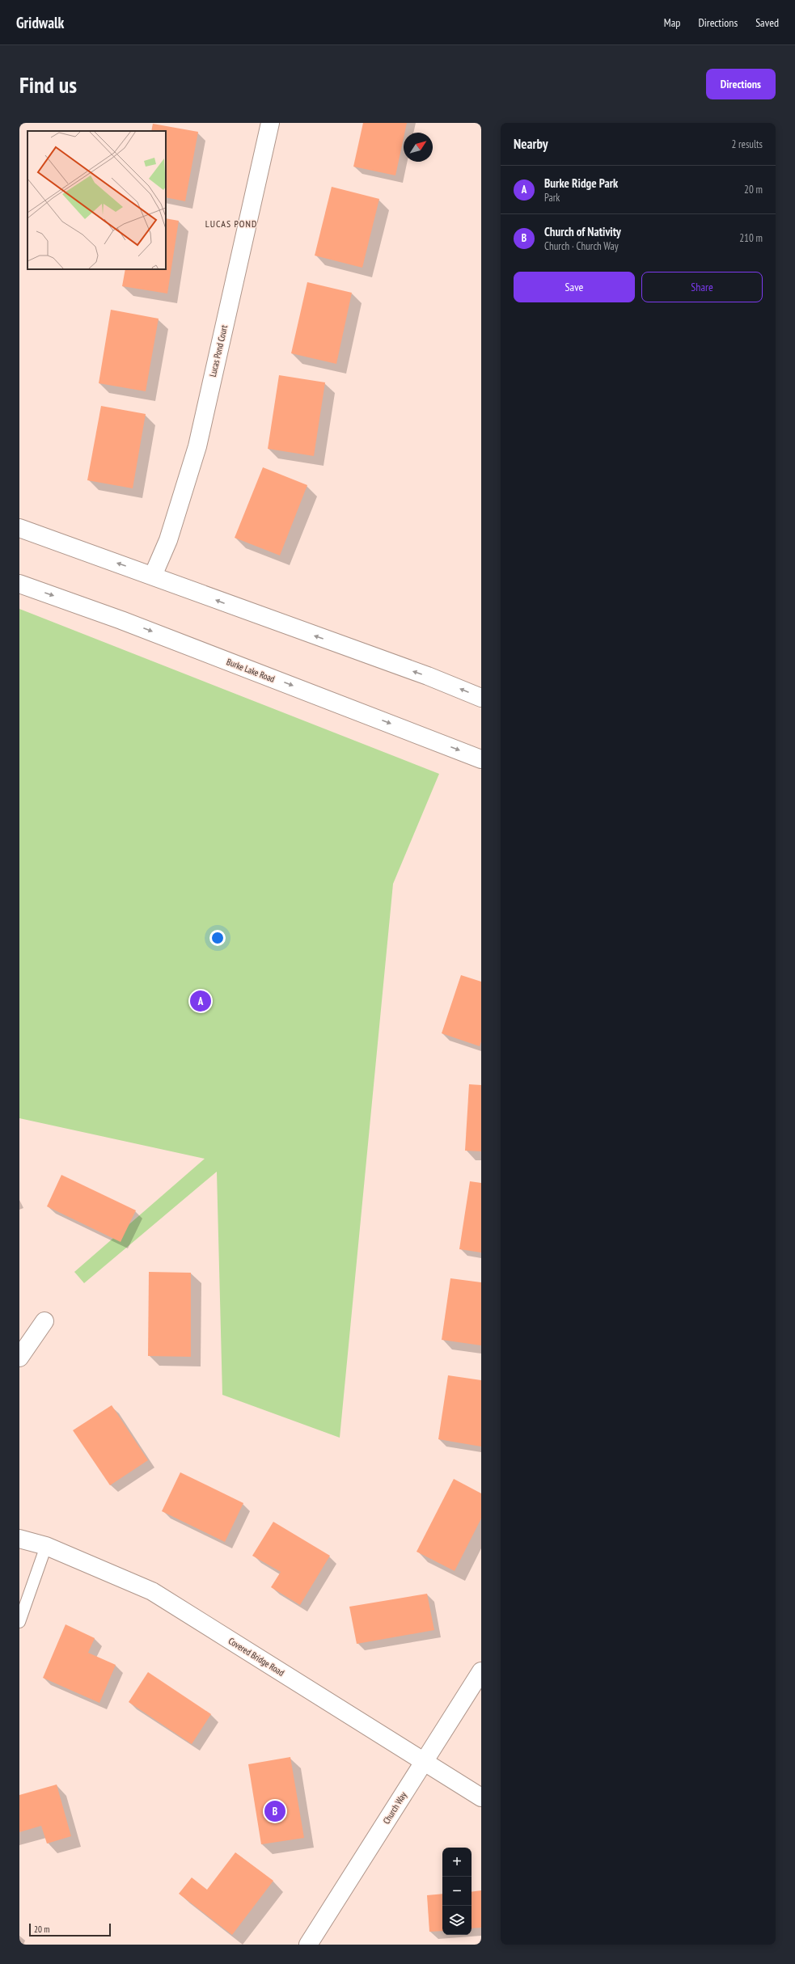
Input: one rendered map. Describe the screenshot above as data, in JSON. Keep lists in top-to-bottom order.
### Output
{
  "streets": {
    "street": [
      "Lucas Pond Court",
      "Burke Lake Road",
      "Covered Bridge Road",
      "Church Way"
    ]
  },
  "crossings": [
    ["Covered Bridge Road", "Church Way"]
  ],
  "districts": ["LUCAS POND"],
  "scale_bar": "20 m",
  "north": "top right",
  "page": {
    "header": "Gridwalk",
    "nav": ["Map", "Directions", "Saved"],
    "buttons": [
      "Directions",
      ["Save", "Share"]
    ],
    "title": "Find us",
    "heading": ["Nearby", "2 results"],
    "list": [
      {
        "mark": "A",
        "name": "Burke Ridge Park",
        "note": "Park",
        "value": "20 m"
      },
      {
        "mark": "B",
        "name": "Church of Nativity",
        "note": "Church · Church Way",
        "value": "210 m"
      }
    ],
    "pins": ["A", "B"],
    "map_buttons": ["+", "−"],
    "scale": "20 m"
  }
}
